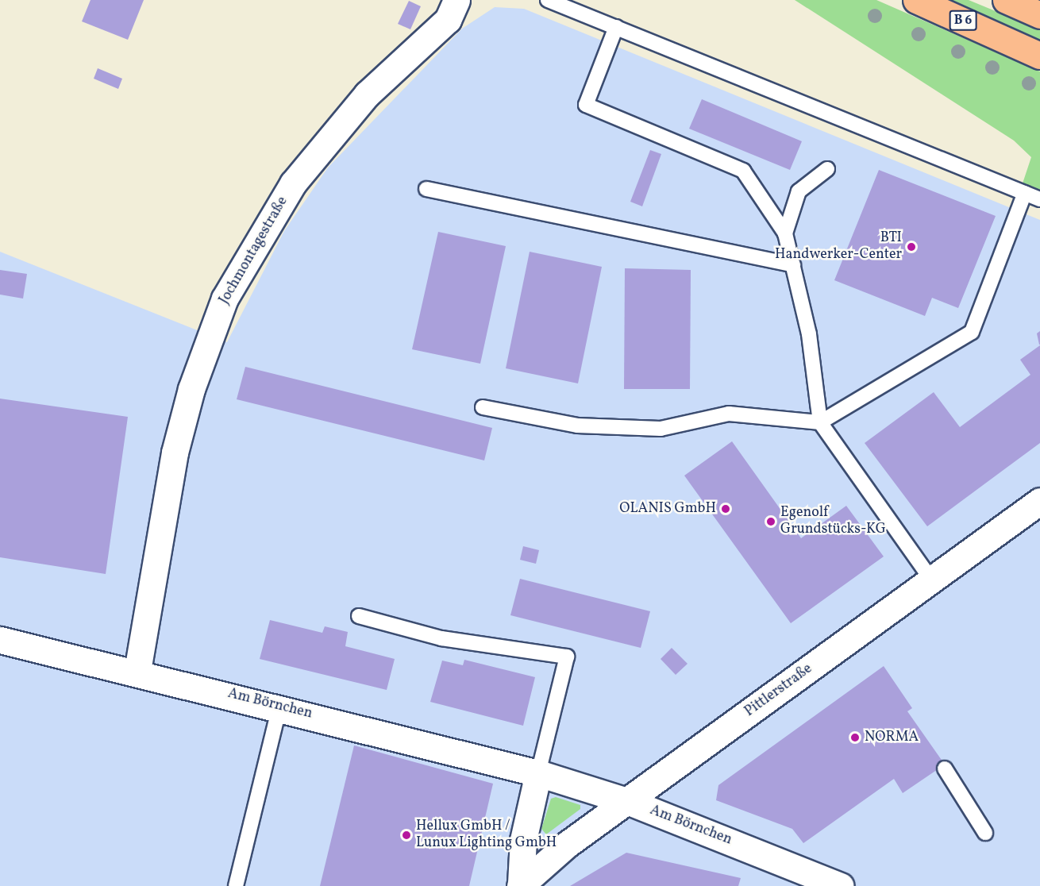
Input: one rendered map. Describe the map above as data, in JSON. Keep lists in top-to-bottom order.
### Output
{
  "streets": {
    "main road": ["B 6"],
    "street": ["Jochmontagestraße", "Pittlerstraße", "Am Börnchen"]
  },
  "crossings": [
    ["Jochmontagestraße", "Am Börnchen"],
    ["Pittlerstraße", "Am Börnchen"]
  ],
  "places": [
    "BTI Handwerker-Center",
    "OLANIS GmbH",
    "Egenolf Grundstücks-KG",
    "NORMA",
    "Hellux GmbH / Lunux Lighting GmbH"
  ]
}
